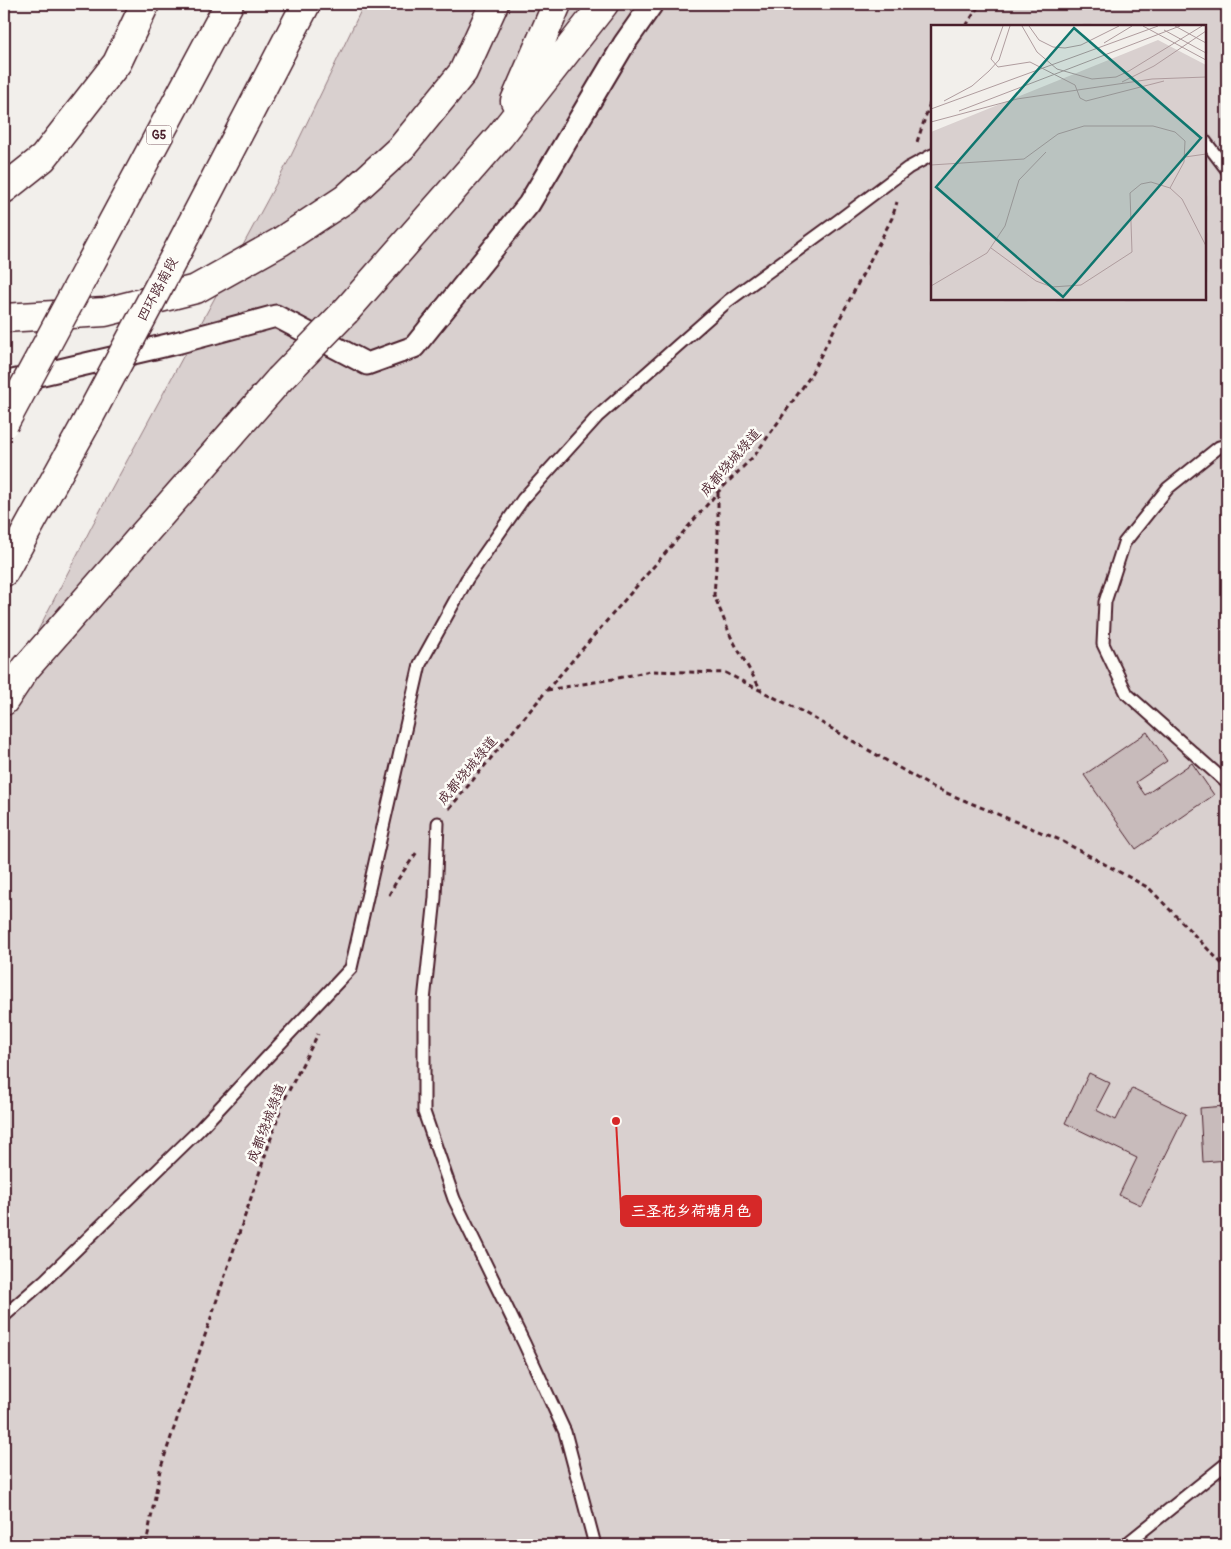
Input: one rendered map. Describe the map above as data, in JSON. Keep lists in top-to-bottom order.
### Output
{
  "streets": {
    "highway": ["G5", "四环路南段"],
    "path": ["成都绕城绿道"]
  },
  "places": ["三圣花乡荷塘月色"]
}
